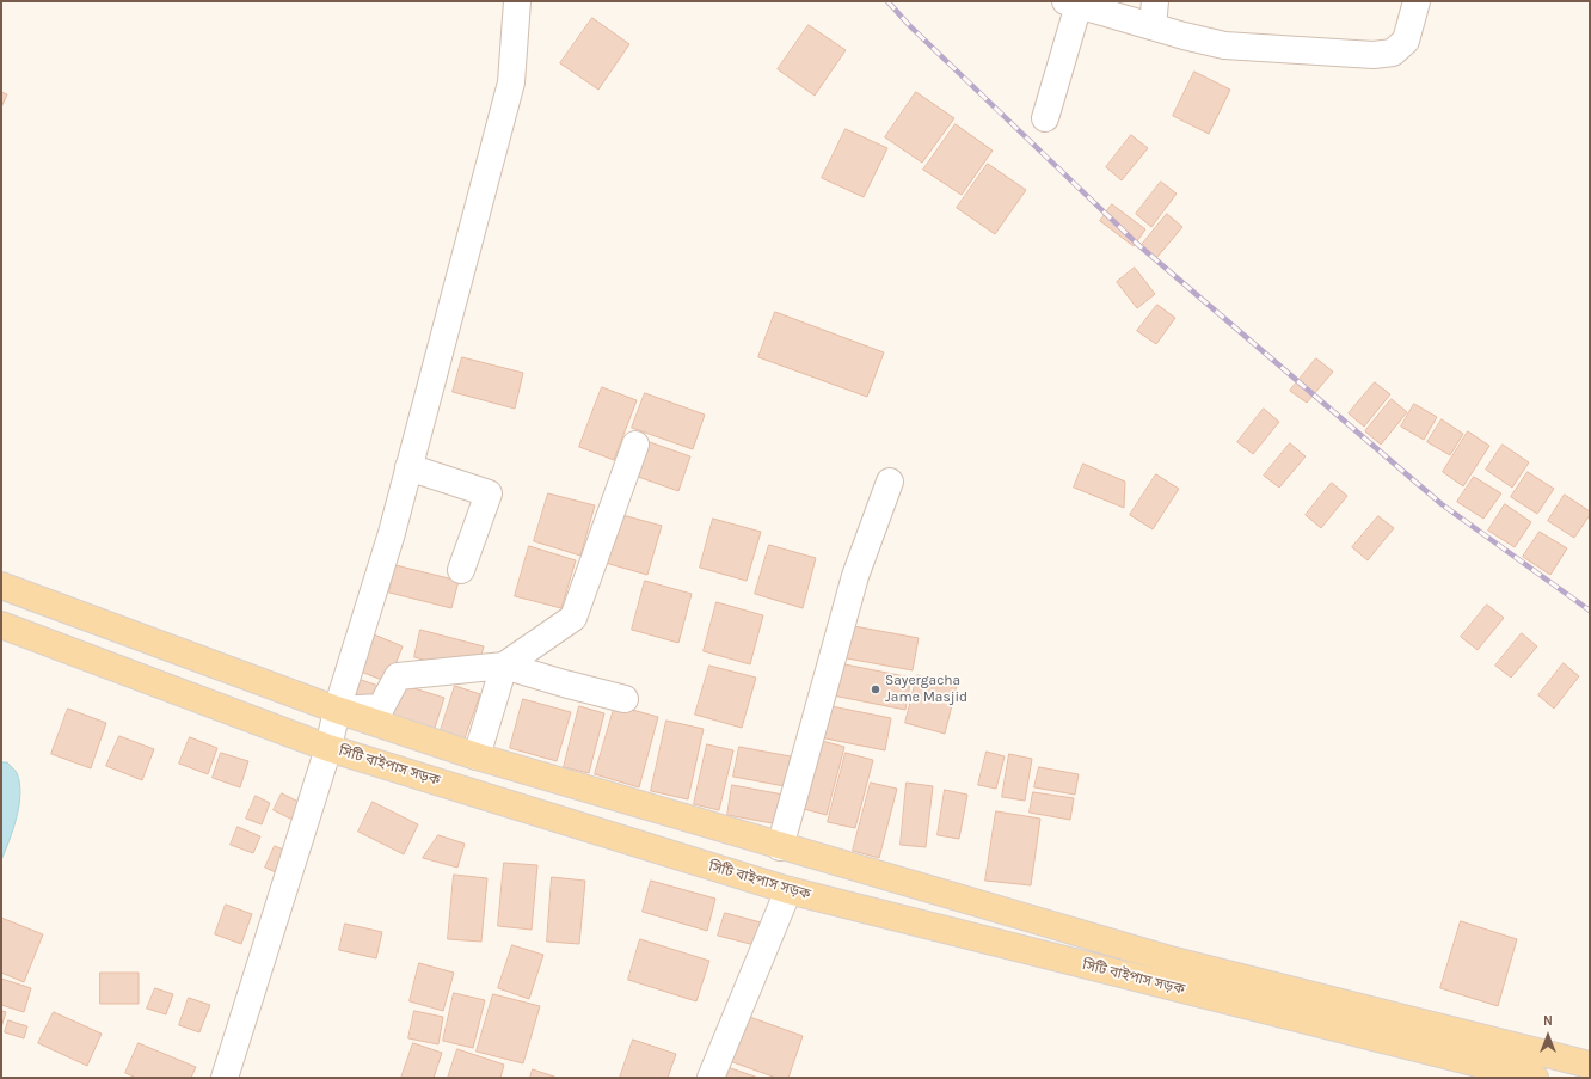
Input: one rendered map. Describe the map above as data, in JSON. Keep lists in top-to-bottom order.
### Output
{
  "streets": {
    "main road": ["সিটি বাইপাস সড়ক"]
  },
  "places": ["Sayergacha Jame Masjid"],
  "north": "top"
}
